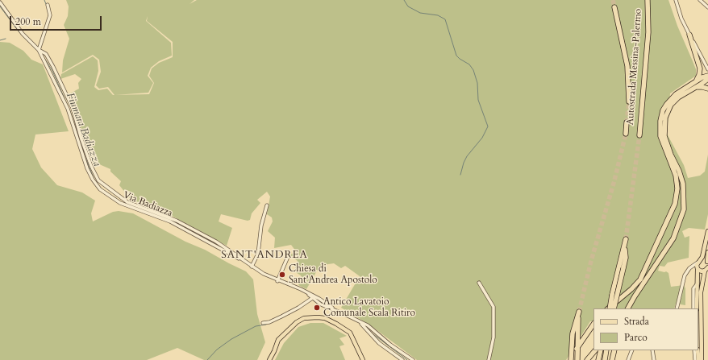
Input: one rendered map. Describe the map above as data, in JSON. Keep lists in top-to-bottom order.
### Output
{
  "streets": {
    "highway": ["Autostrada Messina-Palermo"],
    "street": ["Via Badiazza"]
  },
  "districts": ["SANT'ANDREA"],
  "water": ["Fiumara Badiazza"],
  "places": ["Chiesa di Sant'Andrea Apostolo", "Antico Lavatoio Comunale Scala Ritiro"],
  "legend": ["Strada", "Parco"],
  "scale_bar": "200 m"
}
